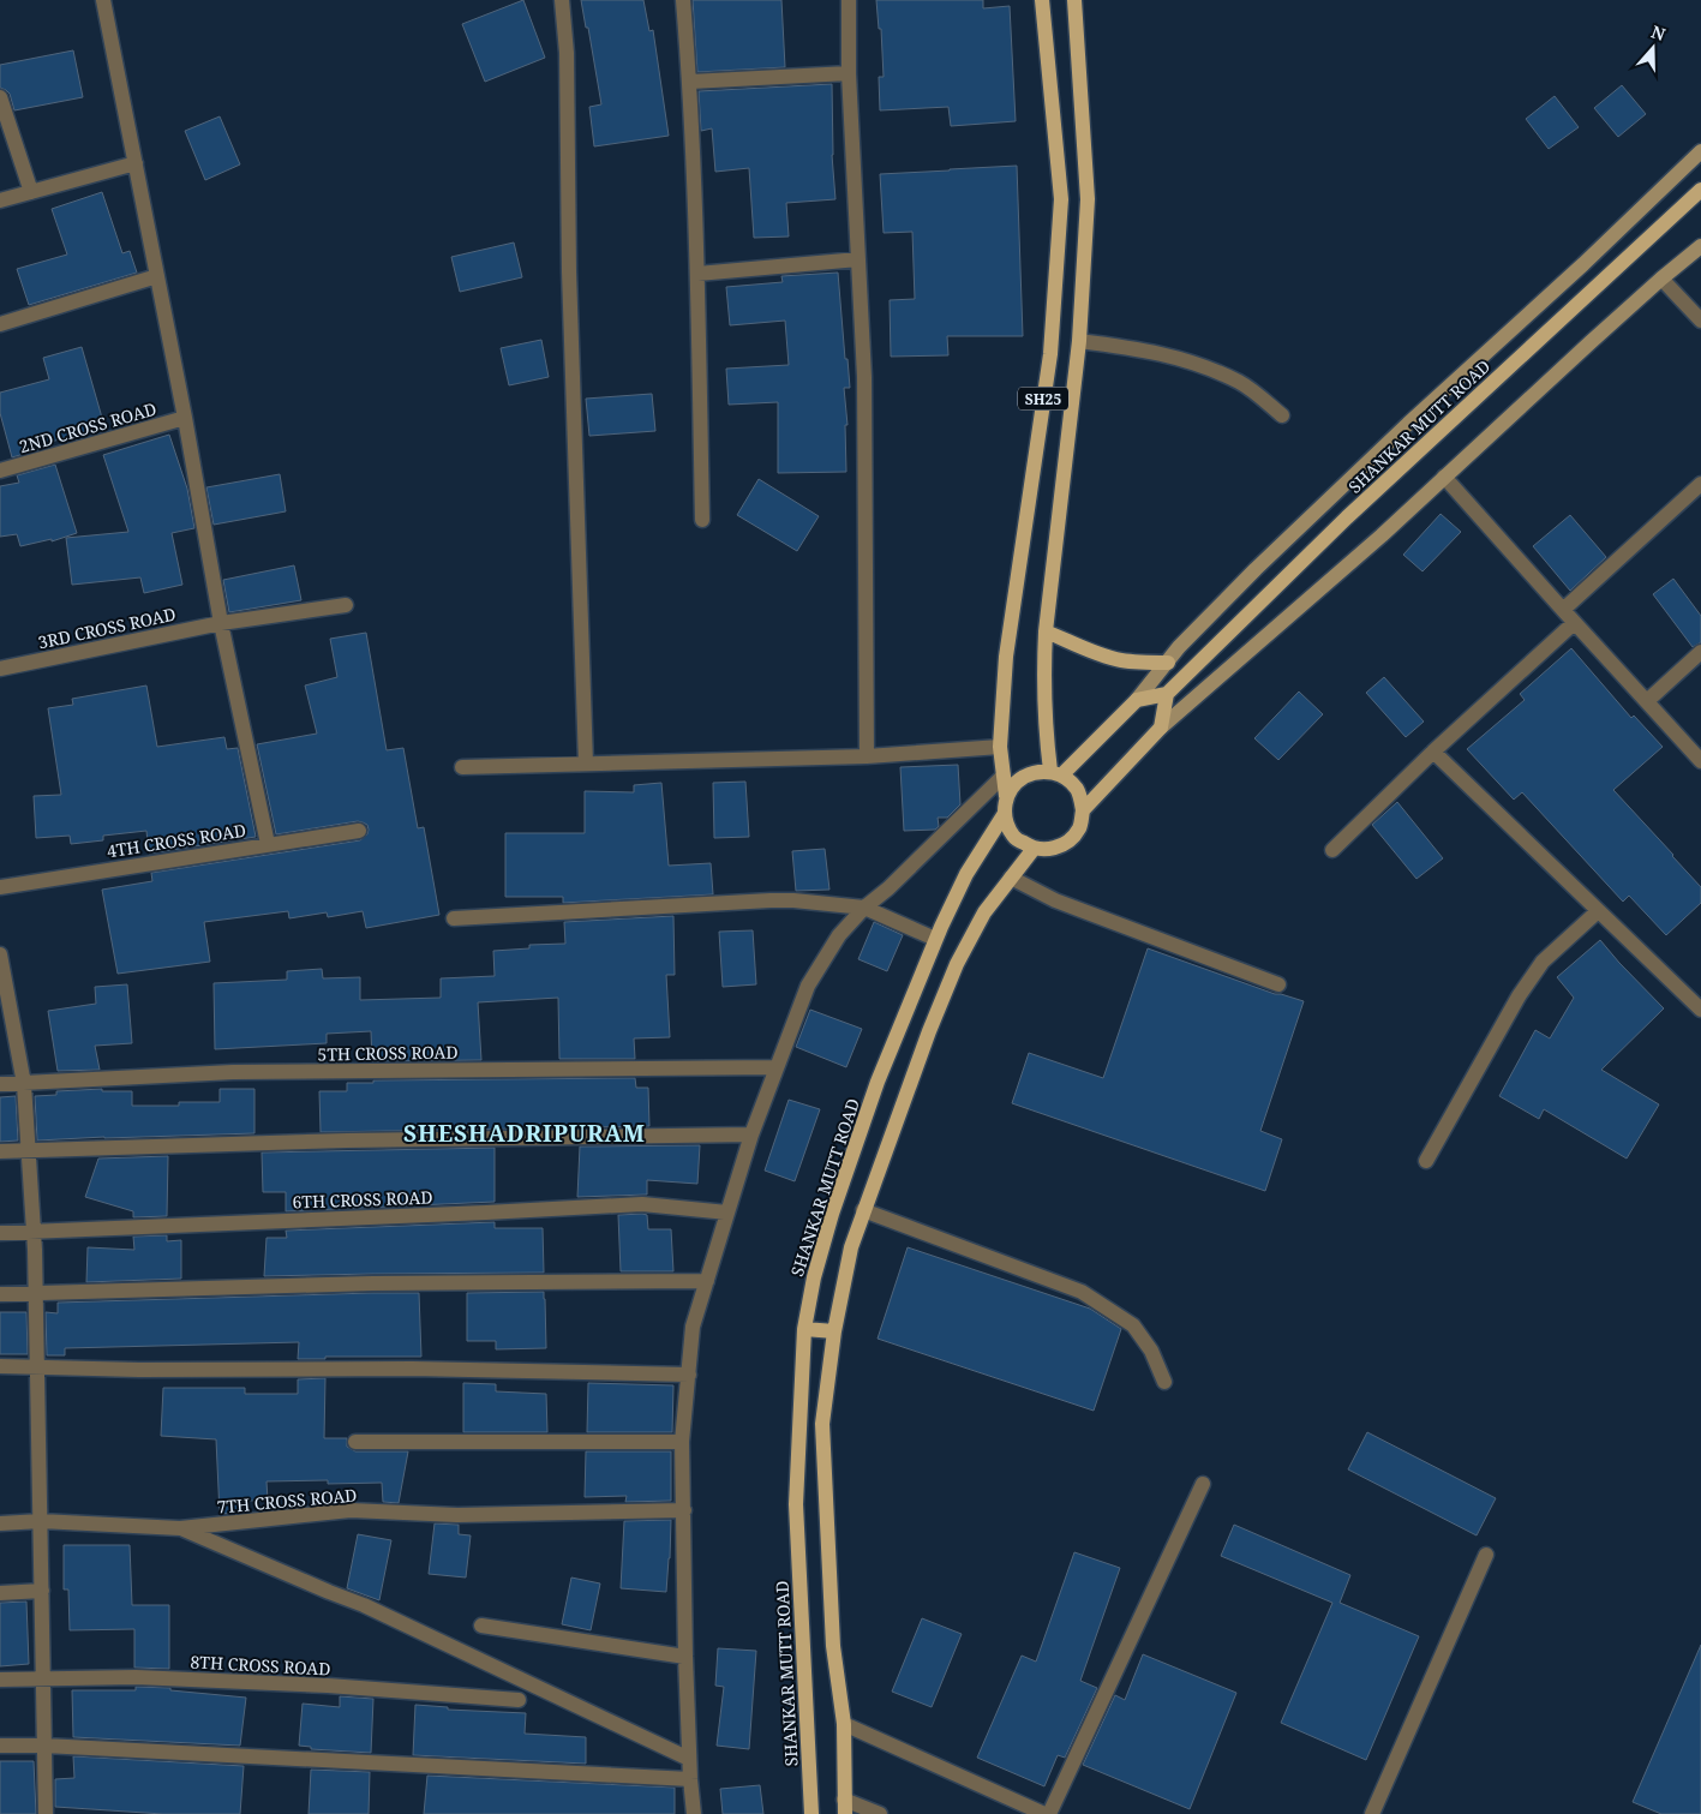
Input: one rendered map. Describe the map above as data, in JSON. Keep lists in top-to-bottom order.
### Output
{
  "streets": {
    "main road": ["SH25", "SHANKAR MUTT ROAD"],
    "street": [
      "2ND CROSS ROAD",
      "3RD CROSS ROAD",
      "4TH CROSS ROAD",
      "5TH CROSS ROAD",
      "6TH CROSS ROAD",
      "7TH CROSS ROAD",
      "8TH CROSS ROAD"
    ]
  },
  "crossings": [
    ["SH25", "SHANKAR MUTT ROAD"]
  ],
  "districts": ["SHESHADRIPURAM"],
  "north": "top"
}
